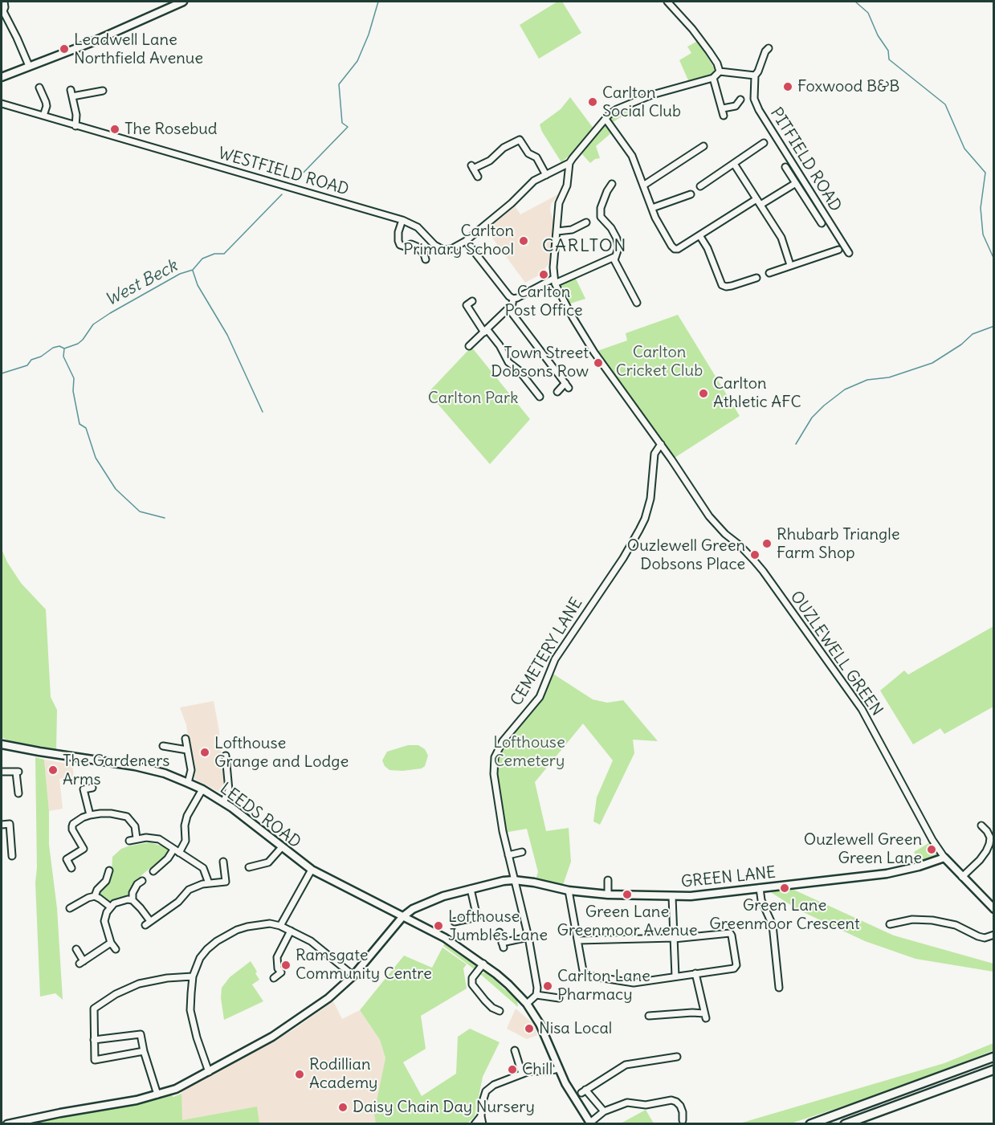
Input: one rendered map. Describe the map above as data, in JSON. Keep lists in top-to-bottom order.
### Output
{
  "streets": {
    "main road": ["OUZLEWELL GREEN", "LEEDS ROAD", "GREEN LANE"],
    "street": ["PITFIELD ROAD", "WESTFIELD ROAD", "CEMETERY LANE"]
  },
  "crossings": [
    ["CEMETERY LANE", "OUZLEWELL GREEN"],
    ["CEMETERY LANE", "GREEN LANE"],
    ["OUZLEWELL GREEN", "GREEN LANE"],
    ["LEEDS ROAD", "GREEN LANE"]
  ],
  "districts": ["CARLTON"],
  "water": ["West Beck"],
  "parks": ["Carlton Cricket Club", "Carlton Park", "Lofthouse Cemetery"],
  "places": [
    "Leadwell Lane Northfield Avenue",
    "Foxwood B&B",
    "Carlton Social Club",
    "The Rosebud",
    "Carlton Primary School",
    "Carlton Post Office",
    "Town Street Dobsons Row",
    "Carlton Athletic AFC",
    "Rhubarb Triangle Farm Shop",
    "Ouzlewell Green Dobsons Place",
    "Lofthouse Grange and Lodge",
    "The Gardeners Arms",
    "Ouzlewell Green Green Lane",
    "Green Lane Greenmoor Crescent",
    "Green Lane Greenmoor Avenue",
    "Lofthouse Jumbles Lane",
    "Ramsgate Community Centre",
    "Carlton Lane Pharmacy",
    "Nisa Local",
    "Chill",
    "Rodillian Academy",
    "Daisy Chain Day Nursery"
  ]
}
